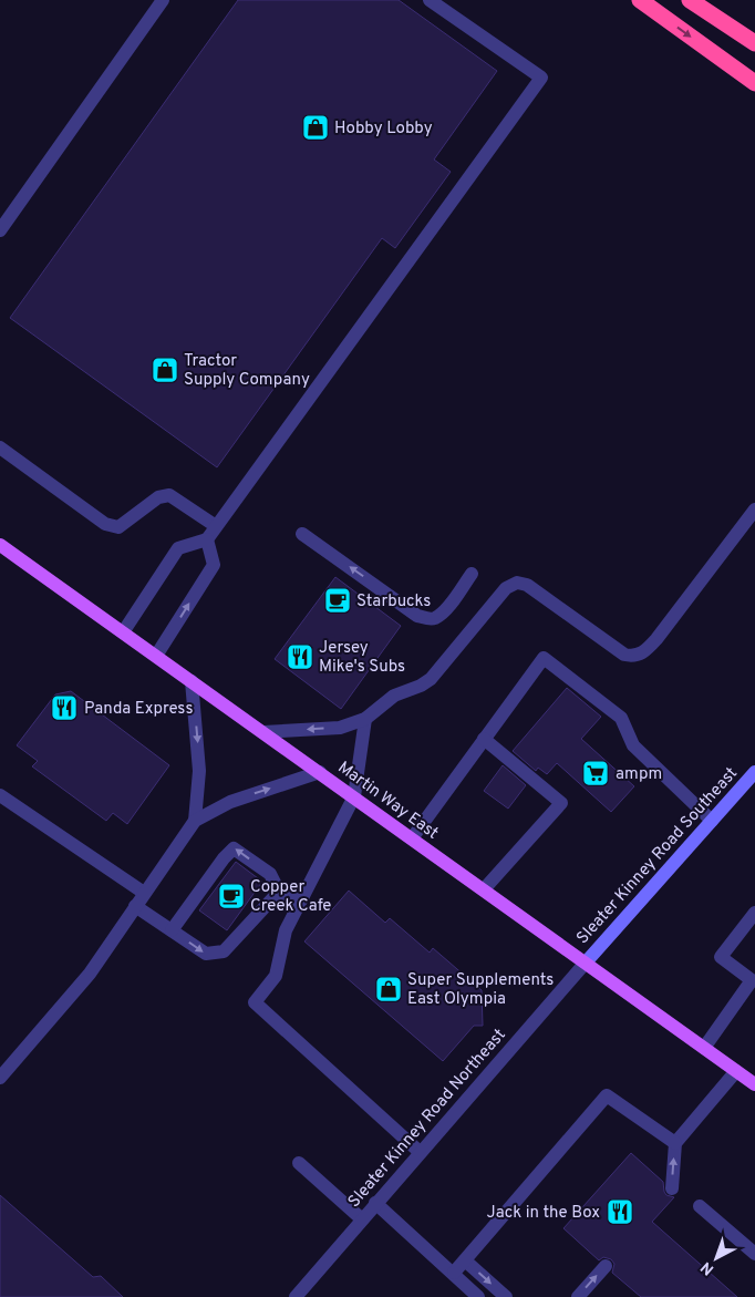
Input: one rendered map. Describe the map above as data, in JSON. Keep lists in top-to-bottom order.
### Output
{
  "streets": {
    "main road": ["Martin Way East", "Sleater Kinney Road Southeast"],
    "street": ["Sleater Kinney Road Northeast"]
  },
  "crossings": [
    ["Martin Way East", "Sleater Kinney Road Southeast"],
    ["Martin Way East", "Sleater Kinney Road Northeast"],
    ["Sleater Kinney Road Southeast", "Sleater Kinney Road Northeast"]
  ],
  "places": {
    "shop": ["Hobby Lobby", "Tractor Supply Company", "Super Supplements East Olympia"],
    "cafe": ["Starbucks", "Copper Creek Cafe"],
    "restaurant": ["Jersey Mike's Subs", "Panda Express", "Jack in the Box"],
    "supermarket": ["ampm"]
  },
  "north": "bottom left"
}
